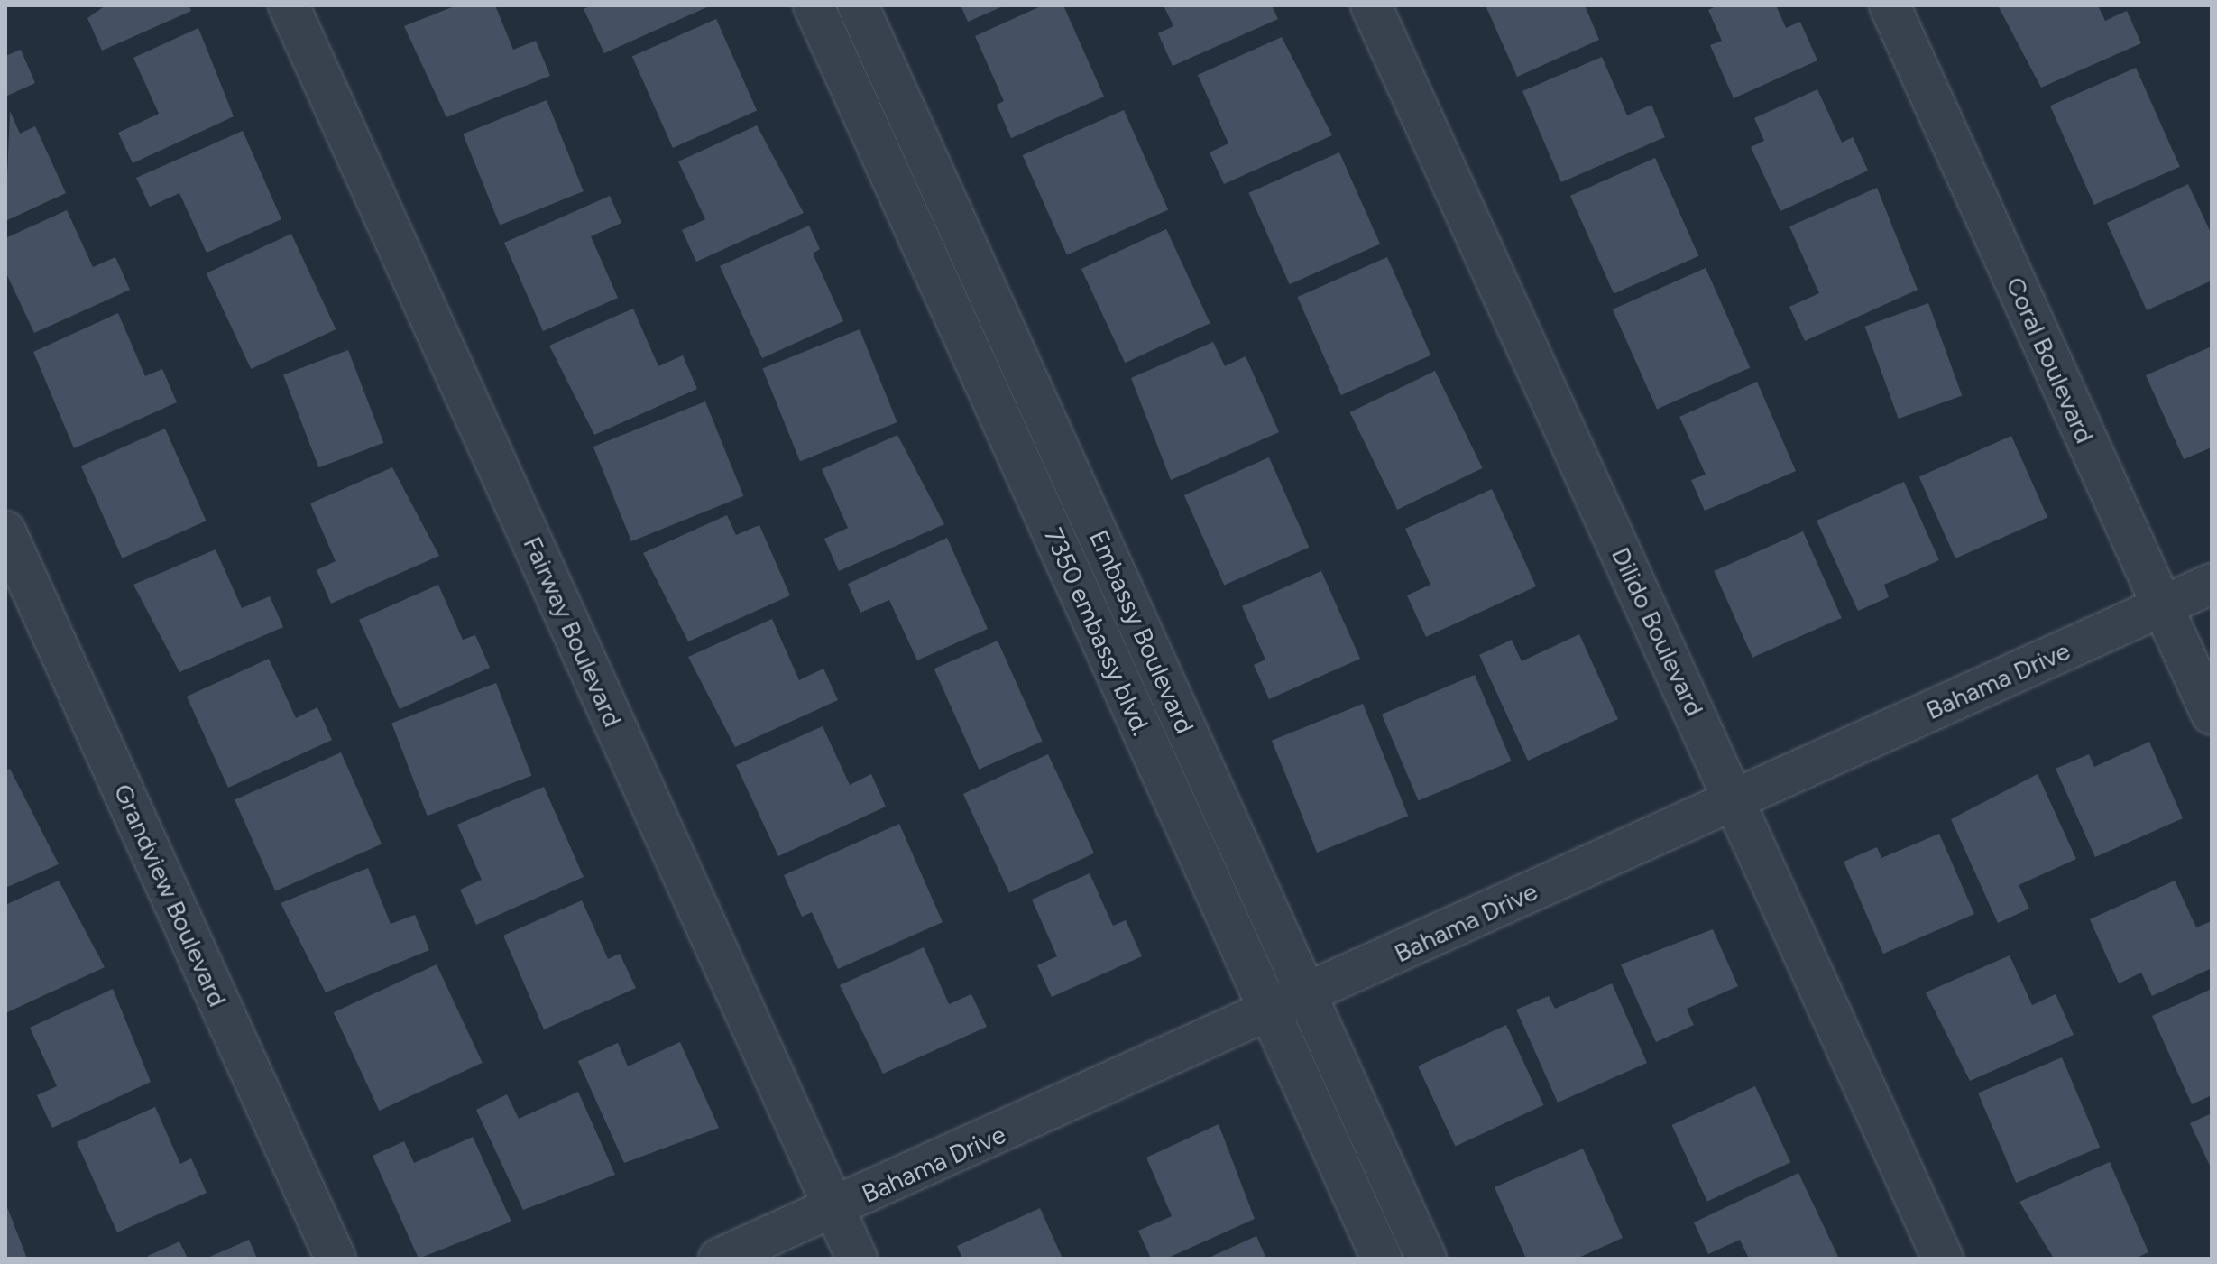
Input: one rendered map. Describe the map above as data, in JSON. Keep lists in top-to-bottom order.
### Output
{
  "streets": {
    "street": [
      "Coral Boulevard",
      "Fairway Boulevard",
      "7350 embassy blvd.",
      "Embassy Boulevard",
      "Dilido Boulevard",
      "Bahama Drive",
      "Grandview Boulevard"
    ]
  },
  "crossings": [
    ["Coral Boulevard", "Bahama Drive"],
    ["Fairway Boulevard", "Bahama Drive"],
    ["7350 embassy blvd.", "Bahama Drive"],
    ["Embassy Boulevard", "Bahama Drive"],
    ["Dilido Boulevard", "Bahama Drive"]
  ]
}
